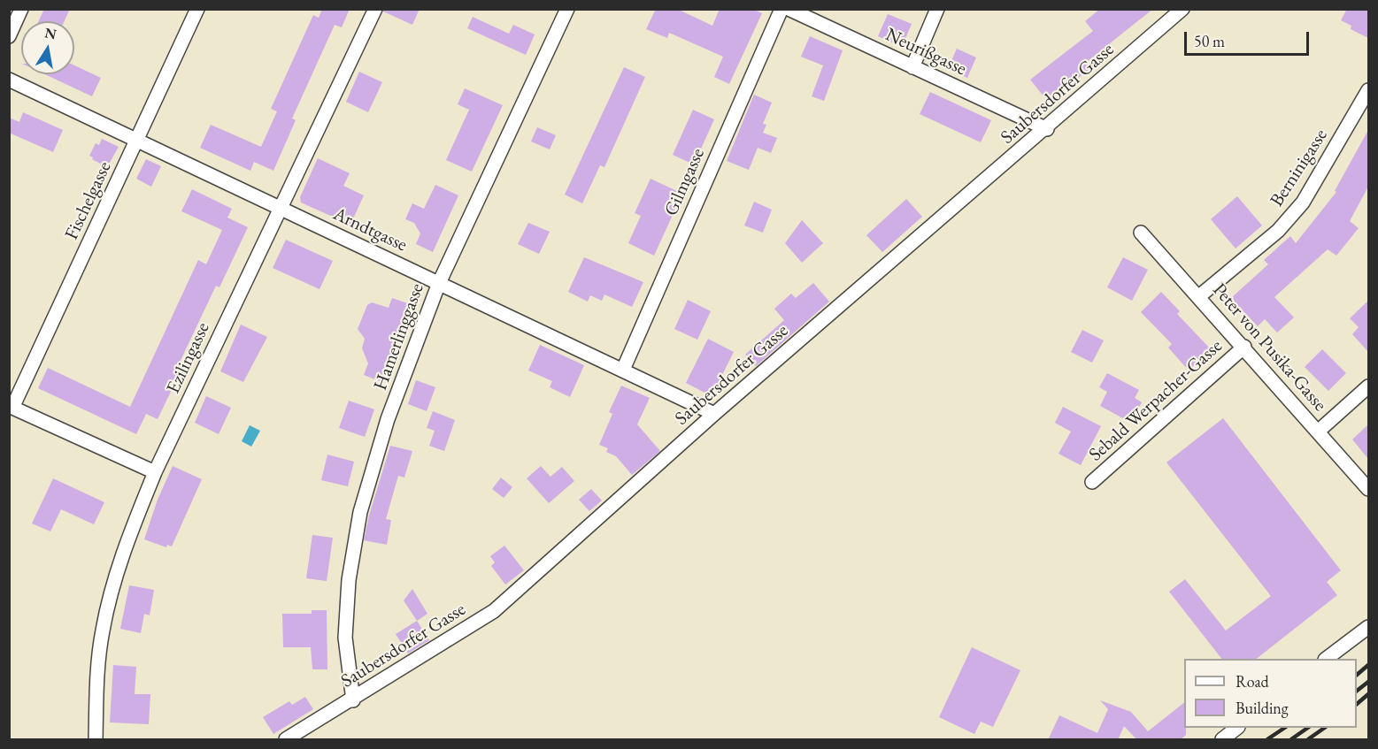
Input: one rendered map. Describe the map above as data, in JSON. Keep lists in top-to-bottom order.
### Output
{
  "streets": {
    "street": [
      "Neurißgasse",
      "Saubersdorfer Gasse",
      "Berninigasse",
      "Gilmgasse",
      "Fischelgasse",
      "Arndtgasse",
      "Hamerlinggasse",
      "Peter von Pusika-Gasse",
      "Ezilingasse",
      "Sebald Werpacher-Gasse"
    ]
  },
  "crossings": [
    ["Neurißgasse", "Saubersdorfer Gasse"],
    ["Saubersdorfer Gasse", "Arndtgasse"],
    ["Saubersdorfer Gasse", "Hamerlinggasse"],
    ["Berninigasse", "Peter von Pusika-Gasse"],
    ["Gilmgasse", "Arndtgasse"],
    ["Fischelgasse", "Arndtgasse"],
    ["Arndtgasse", "Hamerlinggasse"],
    ["Arndtgasse", "Ezilingasse"],
    ["Peter von Pusika-Gasse", "Sebald Werpacher-Gasse"]
  ],
  "legend": ["Road", "Building"],
  "scale_bar": "50 m",
  "north": "top"
}
